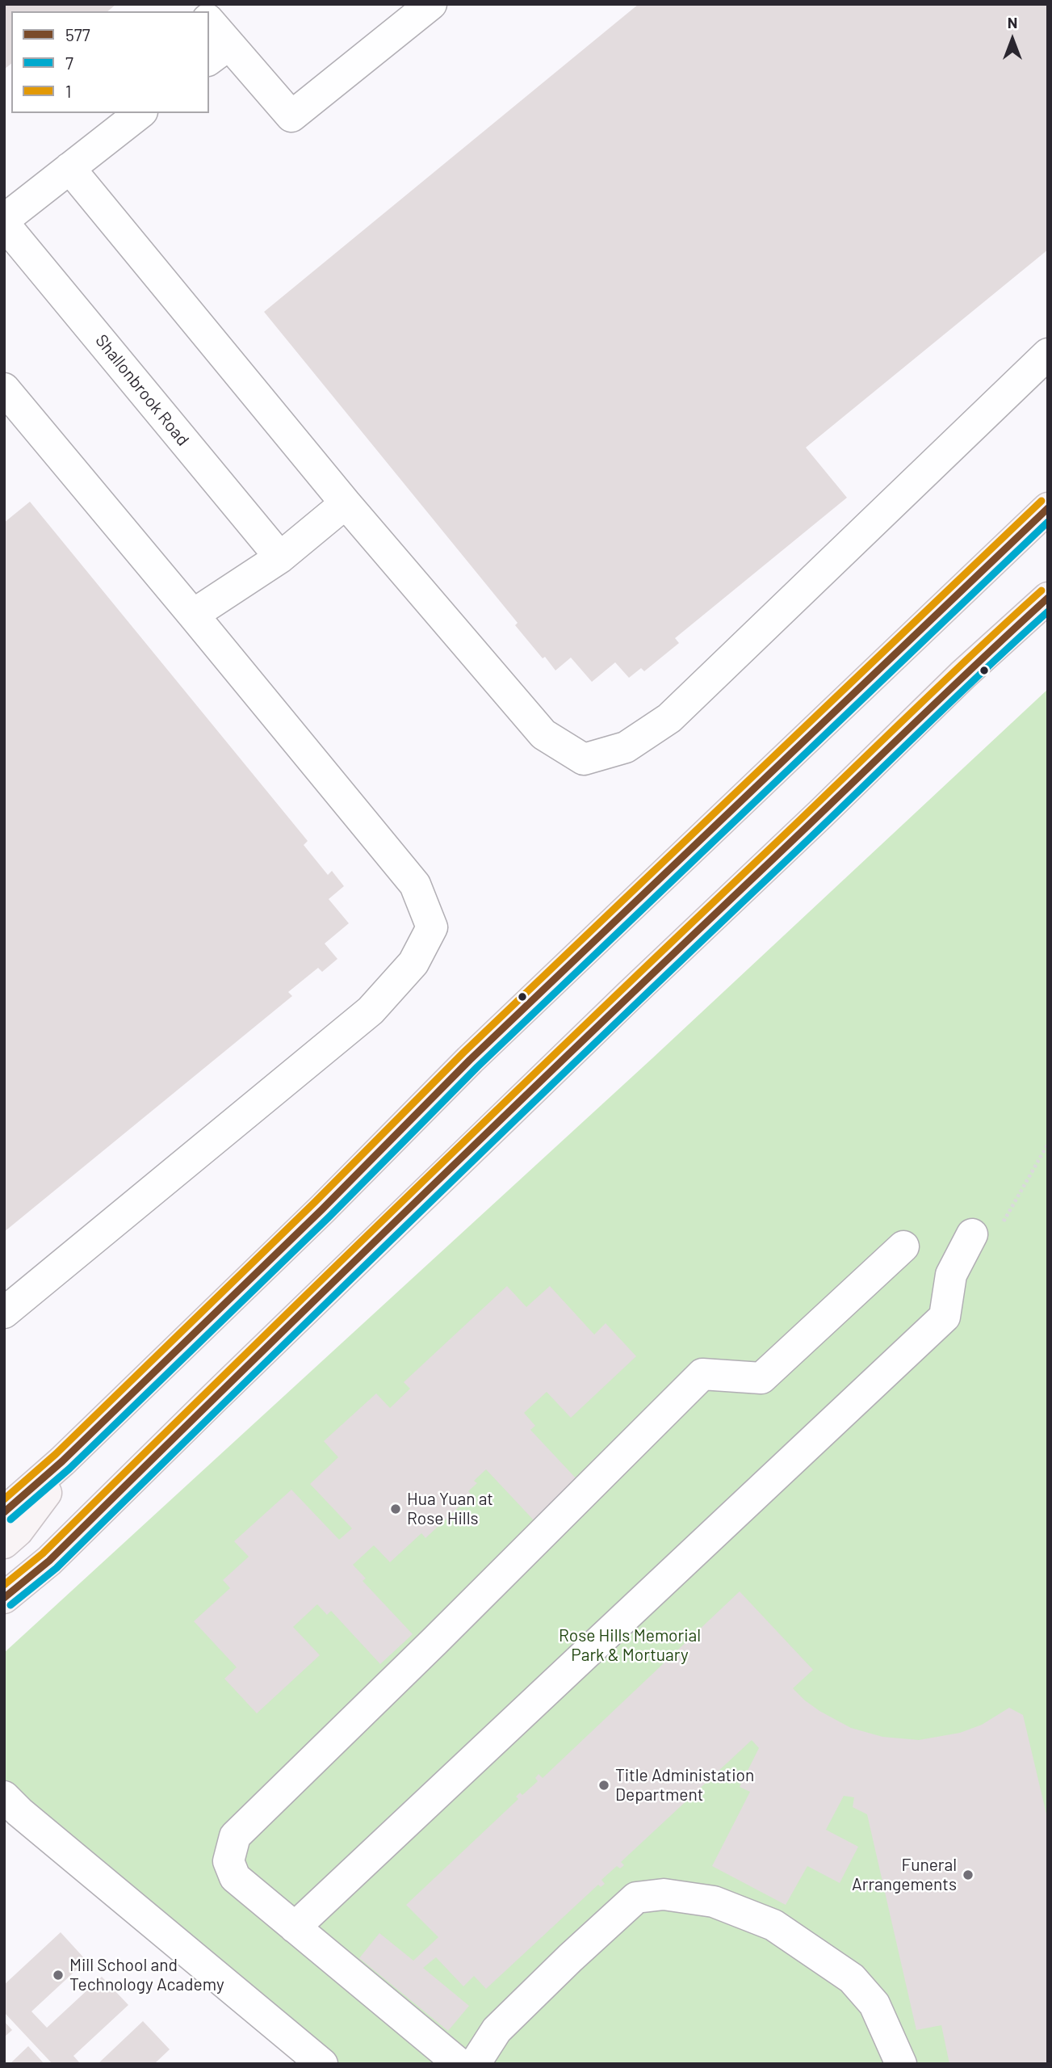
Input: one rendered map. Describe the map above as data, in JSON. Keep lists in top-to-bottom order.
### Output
{
  "streets": {
    "lane": ["Shallonbrook Road"]
  },
  "parks": ["Rose Hills Memorial Park & Mortuary"],
  "places": [
    "Hua Yuan at Rose Hills",
    "Title Administation Department",
    "Funeral Arrangements",
    "Mill School and Technology Academy"
  ],
  "lines": ["transit line 1", "transit line 577", "transit line 7"],
  "legend": ["577", "7", "1"],
  "north": "top"
}
